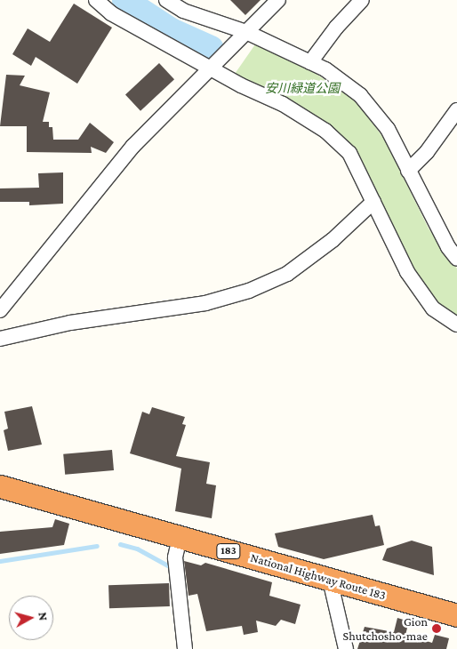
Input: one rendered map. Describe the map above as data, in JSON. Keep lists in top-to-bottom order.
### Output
{
  "streets": {
    "highway": ["183", "National Highway Route 183"]
  },
  "parks": ["安川緑道公園"],
  "places": ["Gion Shutchosho-mae"],
  "north": "right"
}
